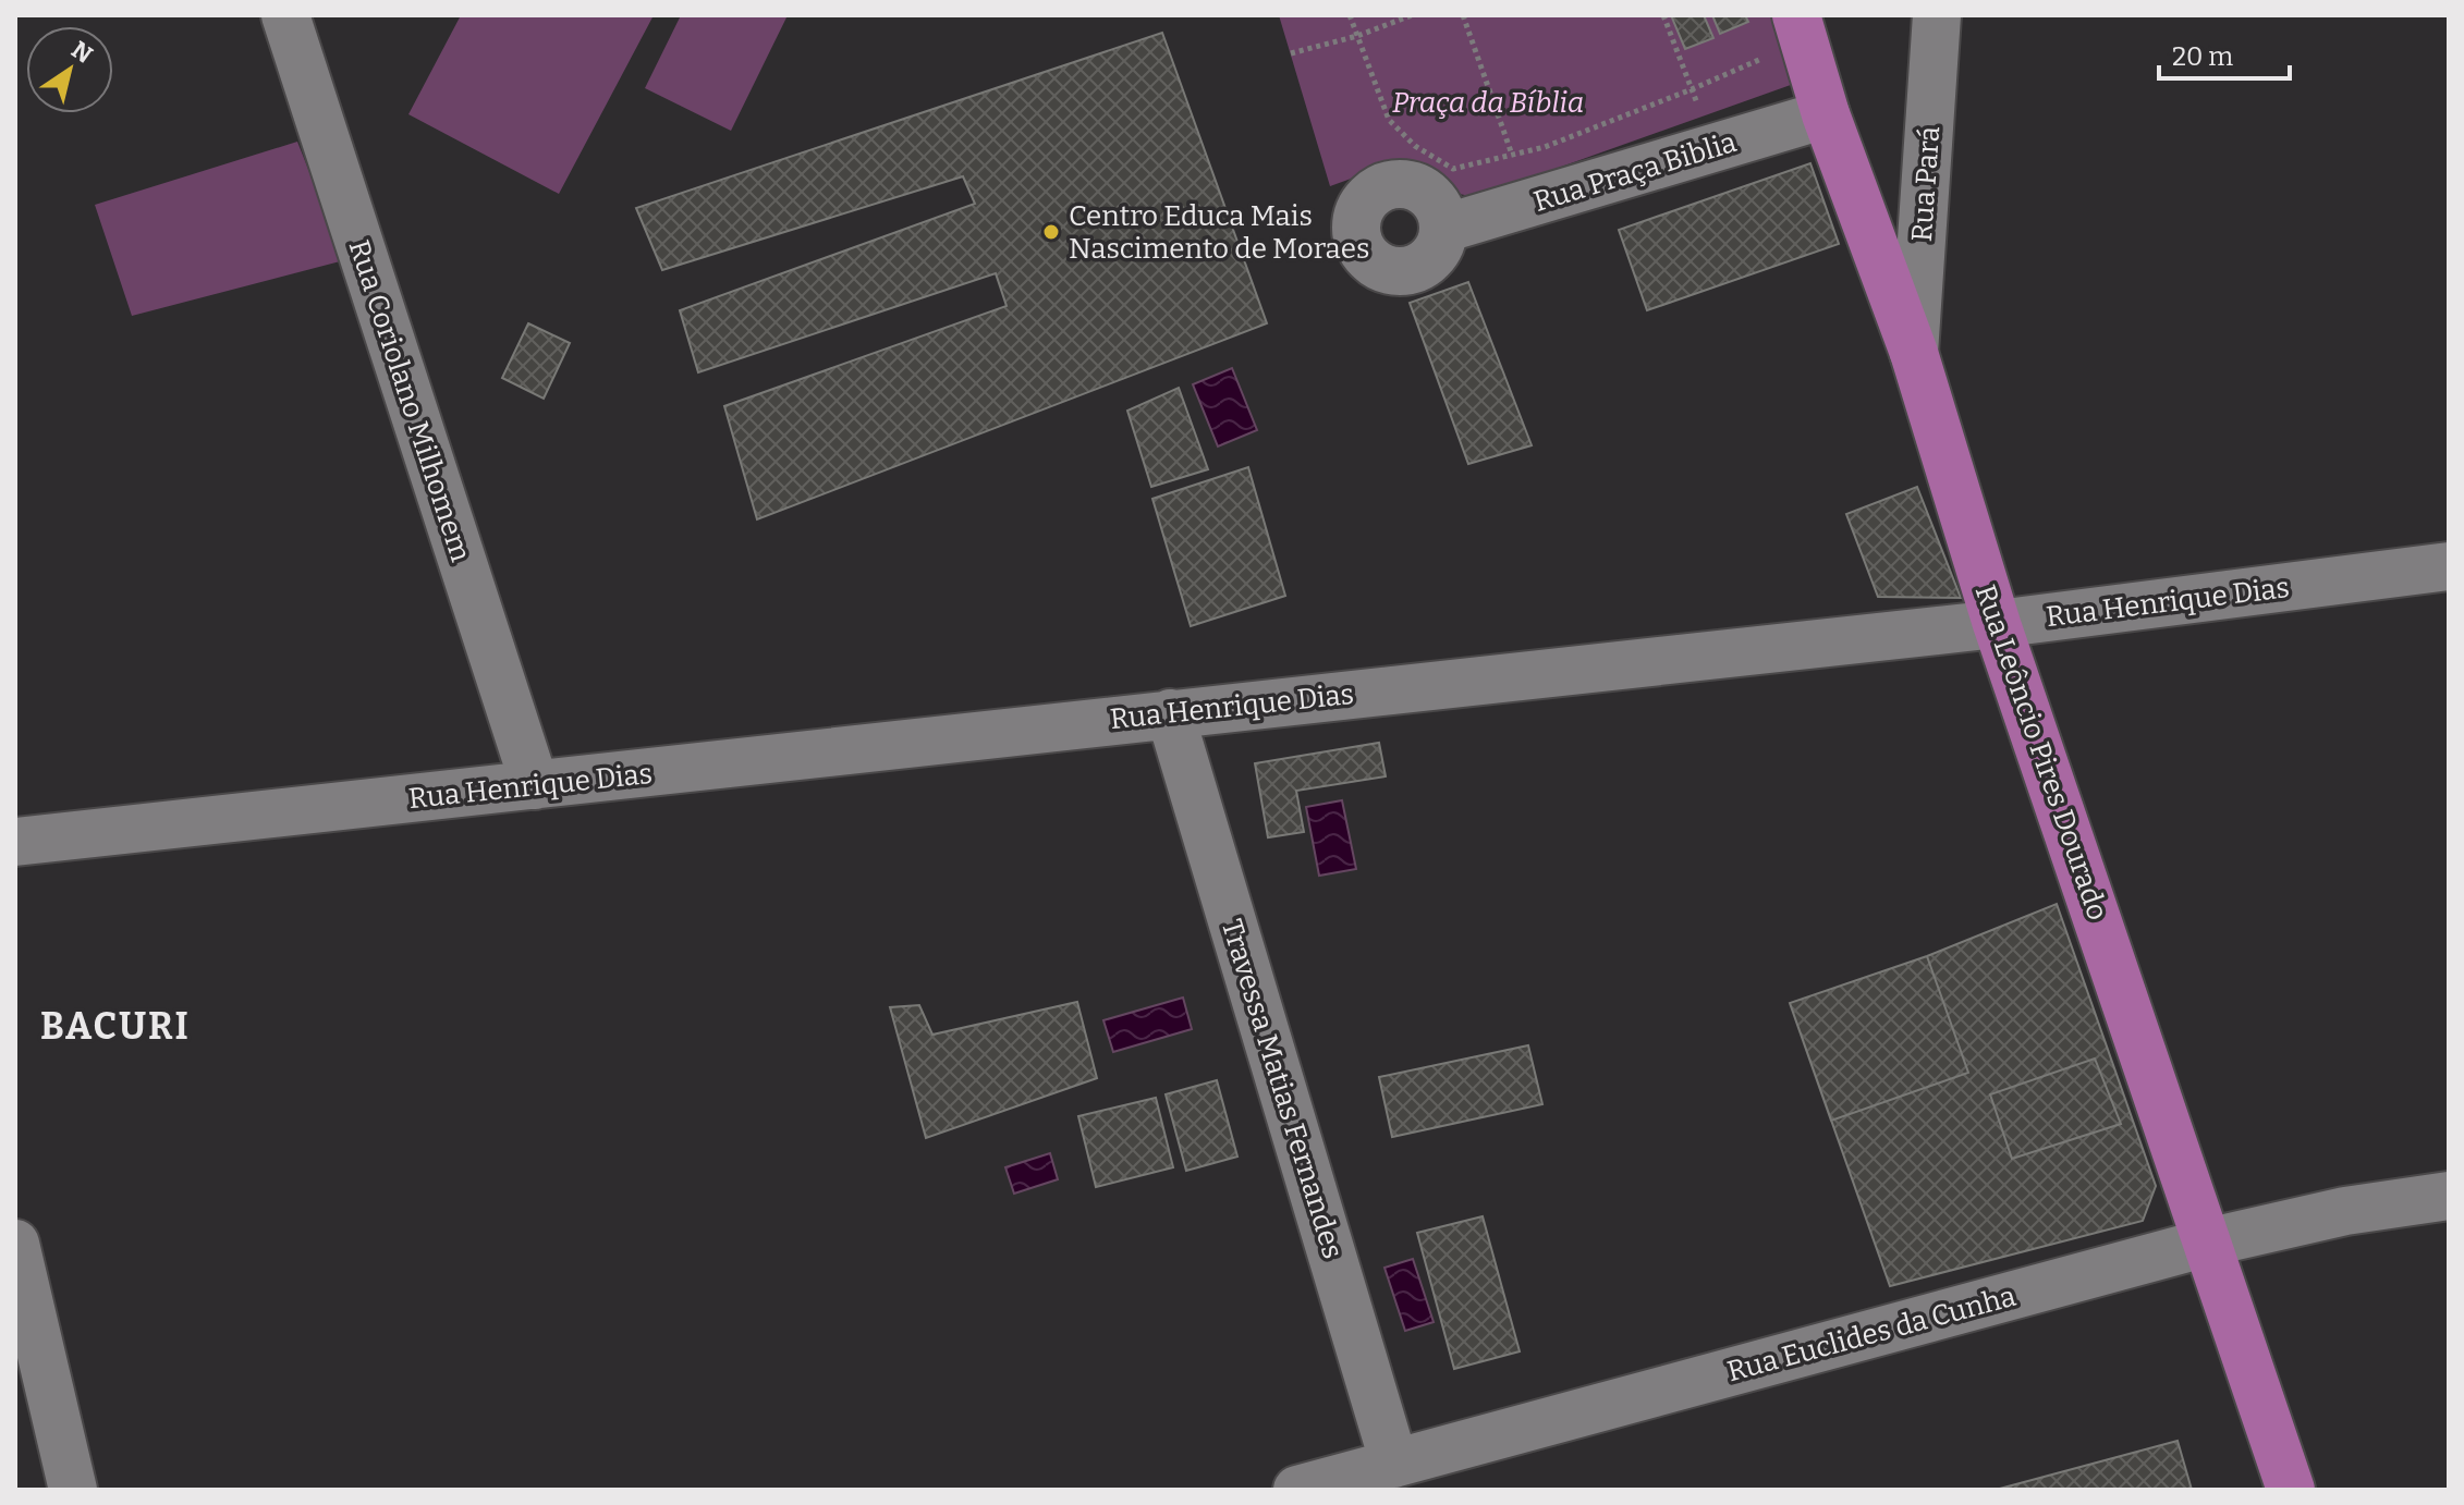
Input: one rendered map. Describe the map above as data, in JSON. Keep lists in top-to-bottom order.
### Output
{
  "streets": {
    "main road": ["Rua Leôncio Pires Dourado"],
    "street": [
      "Rua Praça Biblia",
      "Rua Pará",
      "Rua Coriolano Milhomem",
      "Rua Henrique Dias",
      "Travessa Matias Fernandes",
      "Rua Euclides da Cunha"
    ]
  },
  "crossings": [
    ["Rua Praça Biblia", "Rua Leôncio Pires Dourado"],
    ["Rua Pará", "Rua Leôncio Pires Dourado"],
    ["Rua Coriolano Milhomem", "Rua Henrique Dias"],
    ["Rua Henrique Dias", "Rua Leôncio Pires Dourado"],
    ["Rua Henrique Dias", "Travessa Matias Fernandes"],
    ["Rua Leôncio Pires Dourado", "Rua Euclides da Cunha"],
    ["Travessa Matias Fernandes", "Rua Euclides da Cunha"]
  ],
  "districts": ["BACURI"],
  "parks": ["Praça da Bíblia"],
  "places": ["Centro Educa Mais Nascimento de Moraes"],
  "scale_bar": "20 m",
  "north": "top right"
}
